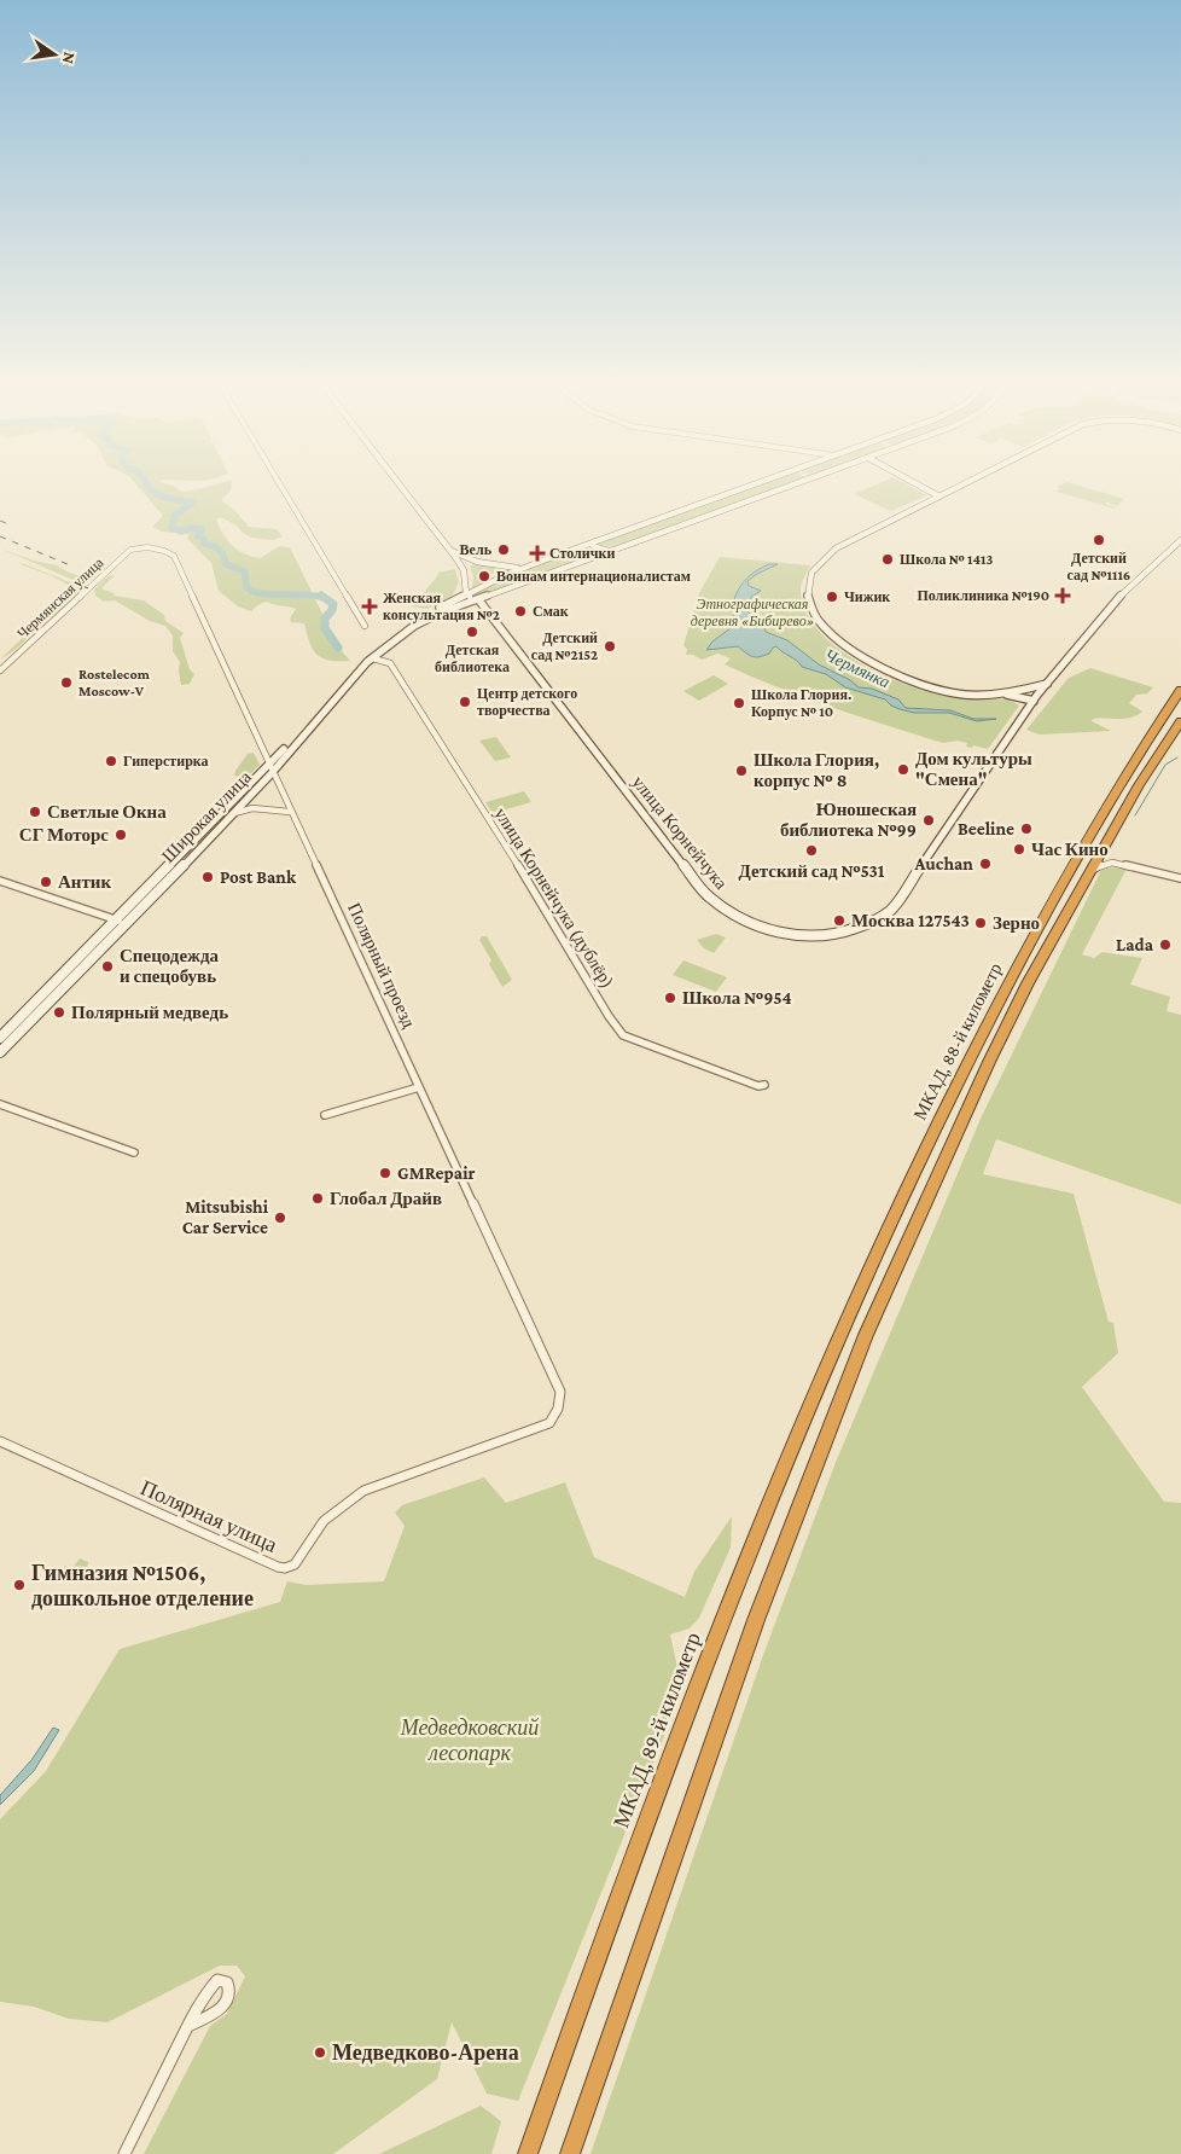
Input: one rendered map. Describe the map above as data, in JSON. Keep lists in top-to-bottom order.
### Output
{
  "streets": {
    "highway": ["МКАД, 88-й километр", "МКАД, 89-й километр"],
    "main road": ["Широкая улица", "улица Корнейчука"],
    "street": [
      "Чермянская улица",
      "улица Корнейчука (дублёр)",
      "Полярный проезд",
      "Полярная улица"
    ]
  },
  "crossings": [
    ["Чермянская улица", "Полярный проезд"],
    ["Широкая улица", "улица Корнейчука"],
    ["Широкая улица", "улица Корнейчука (дублёр)"],
    ["Широкая улица", "Полярный проезд"],
    ["Полярный проезд", "Полярная улица"],
    ["МКАД, 88-й километр", "МКАД, 89-й километр"]
  ],
  "water": ["Чермянка"],
  "parks": ["Этнографическая деревня «Бибирево»", "Медведковский лесопарк"],
  "places": {
    "other": [
      "Детский сад №1116",
      "Вель",
      "Школа № 1413",
      "Воинам интернационалистам",
      "Чижик",
      "Смак",
      "Детская библиотека",
      "Детский сад №2152",
      "Rostelecom Moscow-V",
      "Центр детского творчества",
      "Школа Глория. Корпус № 10",
      "Гиперстирка",
      "Дом культуры \"Смена\"",
      "Школа Глория, корпус № 8",
      "Светлые Окна",
      "Юношеская библиотека №99",
      "Beeline",
      "СГ Моторс",
      "Час Кино",
      "Детский сад №531",
      "Auchan",
      "Post Bank",
      "Антик",
      "Москва 127543",
      "Зерно",
      "Lada",
      "Спецодежда и спецобувь",
      "Школа №954",
      "Полярный медведь",
      "GMRepair",
      "Глобал Драйв",
      "Mitsubishi Car Service",
      "Гимназия №1506, дошкольное отделение",
      "Медведково-Арена"
    ],
    "health": ["Столички", "Поликлиника №190", "Женская консультация №2"]
  },
  "north": "right"
}
